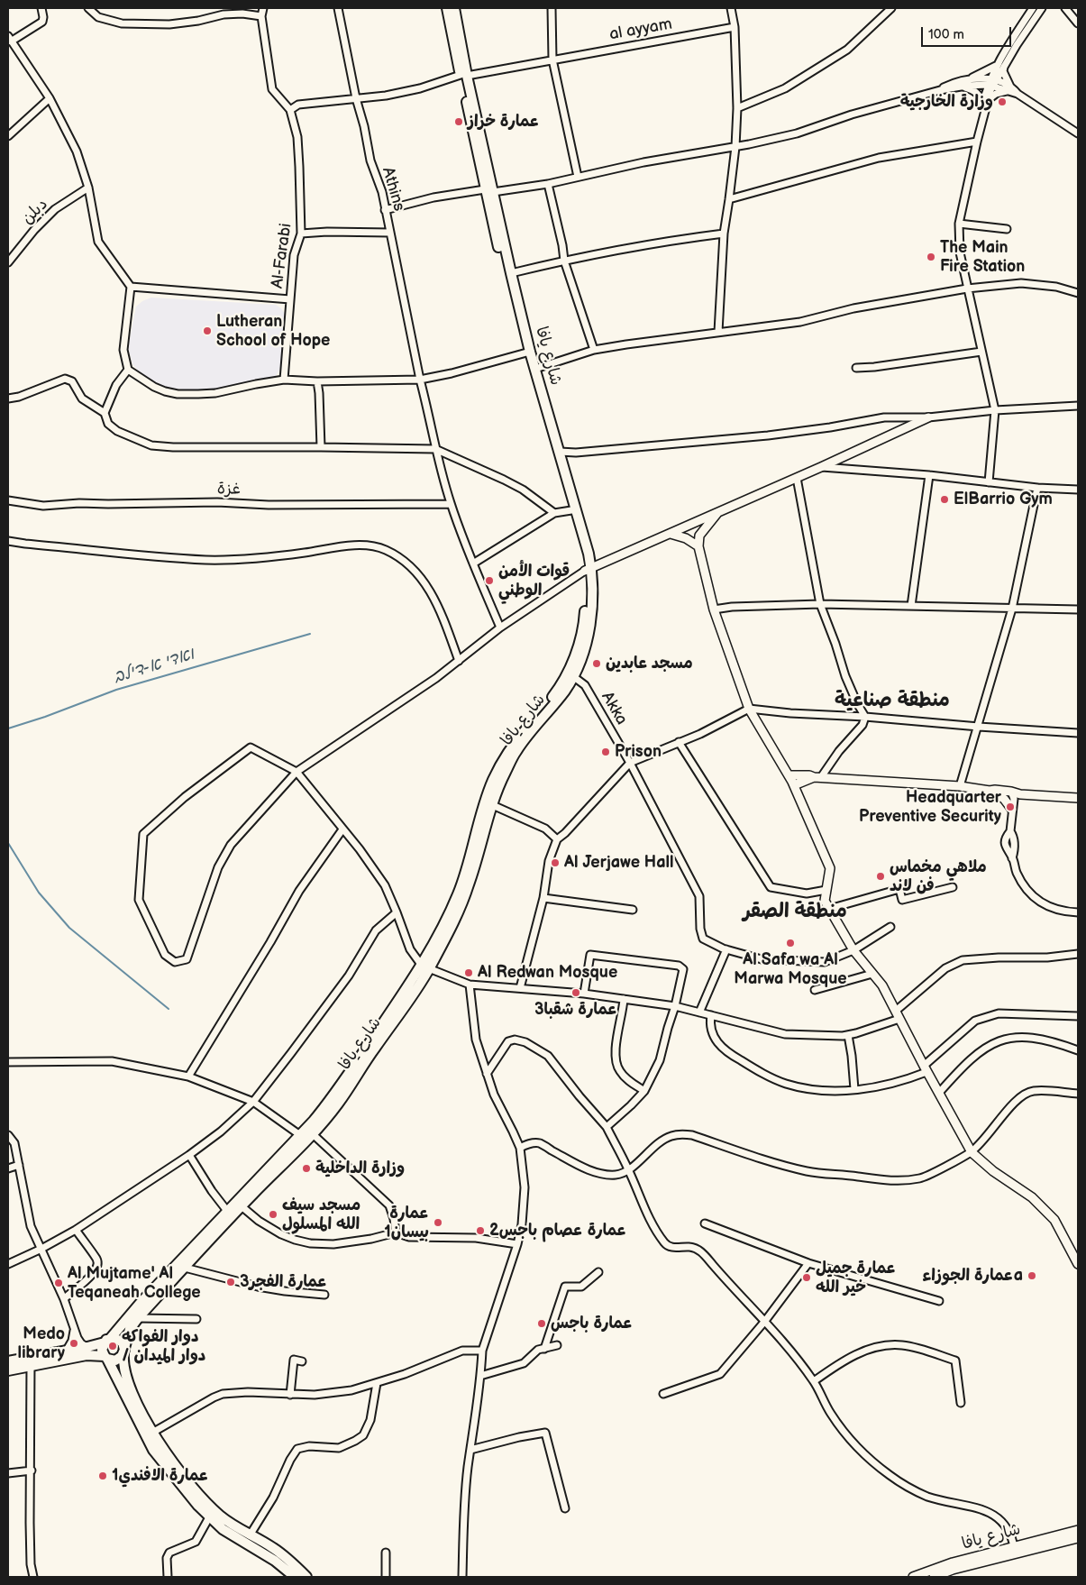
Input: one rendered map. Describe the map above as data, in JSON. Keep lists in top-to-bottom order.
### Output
{
  "streets": {
    "main road": ["شارع يافا"],
    "street": [
      "al ayyam",
      "Athins",
      "دبلن",
      "Al-Farabi",
      "غزة",
      "Akka"
    ]
  },
  "crossings": [
    ["al ayyam", "Athins"],
    ["al ayyam", "Al-Farabi"],
    ["al ayyam", "شارع يافا"],
    ["Athins", "غزة"],
    ["شارع يافا", "Akka"]
  ],
  "districts": ["منطقة صناعية", "منطقة الصقر"],
  "water": ["ואדי א-דילב"],
  "places": [
    "وزارة الخارجية",
    "عمارة خراز",
    "The Main Fire Station",
    "Lutheran School of Hope",
    "ElBarrio Gym",
    "قوات الأمن الوطني",
    "مسجد عابدين",
    "Prison",
    "Headquarter Preventive Security",
    "Al Jerjawe Hall",
    "ملاهي مخماس فن لاند",
    "Al Safa wa Al Marwa Mosque",
    "Al Redwan Mosque",
    "عمارة شقبا3",
    "وزارة الداخلية",
    "مسجد سيف الله المسلول",
    "عمارة بيسان1",
    "عمارة عصام باجس2",
    "عمارة الجوزاءa",
    "عمارة جميل خير الله",
    "عمارة الفجر3",
    "Al Mujtame' Al Teqaneah College",
    "عمارة باجس",
    "Medo library",
    "دوار الفواكه / دوار الميدان",
    "عمارة الافندي1"
  ],
  "scale_bar": "100 m"
}
